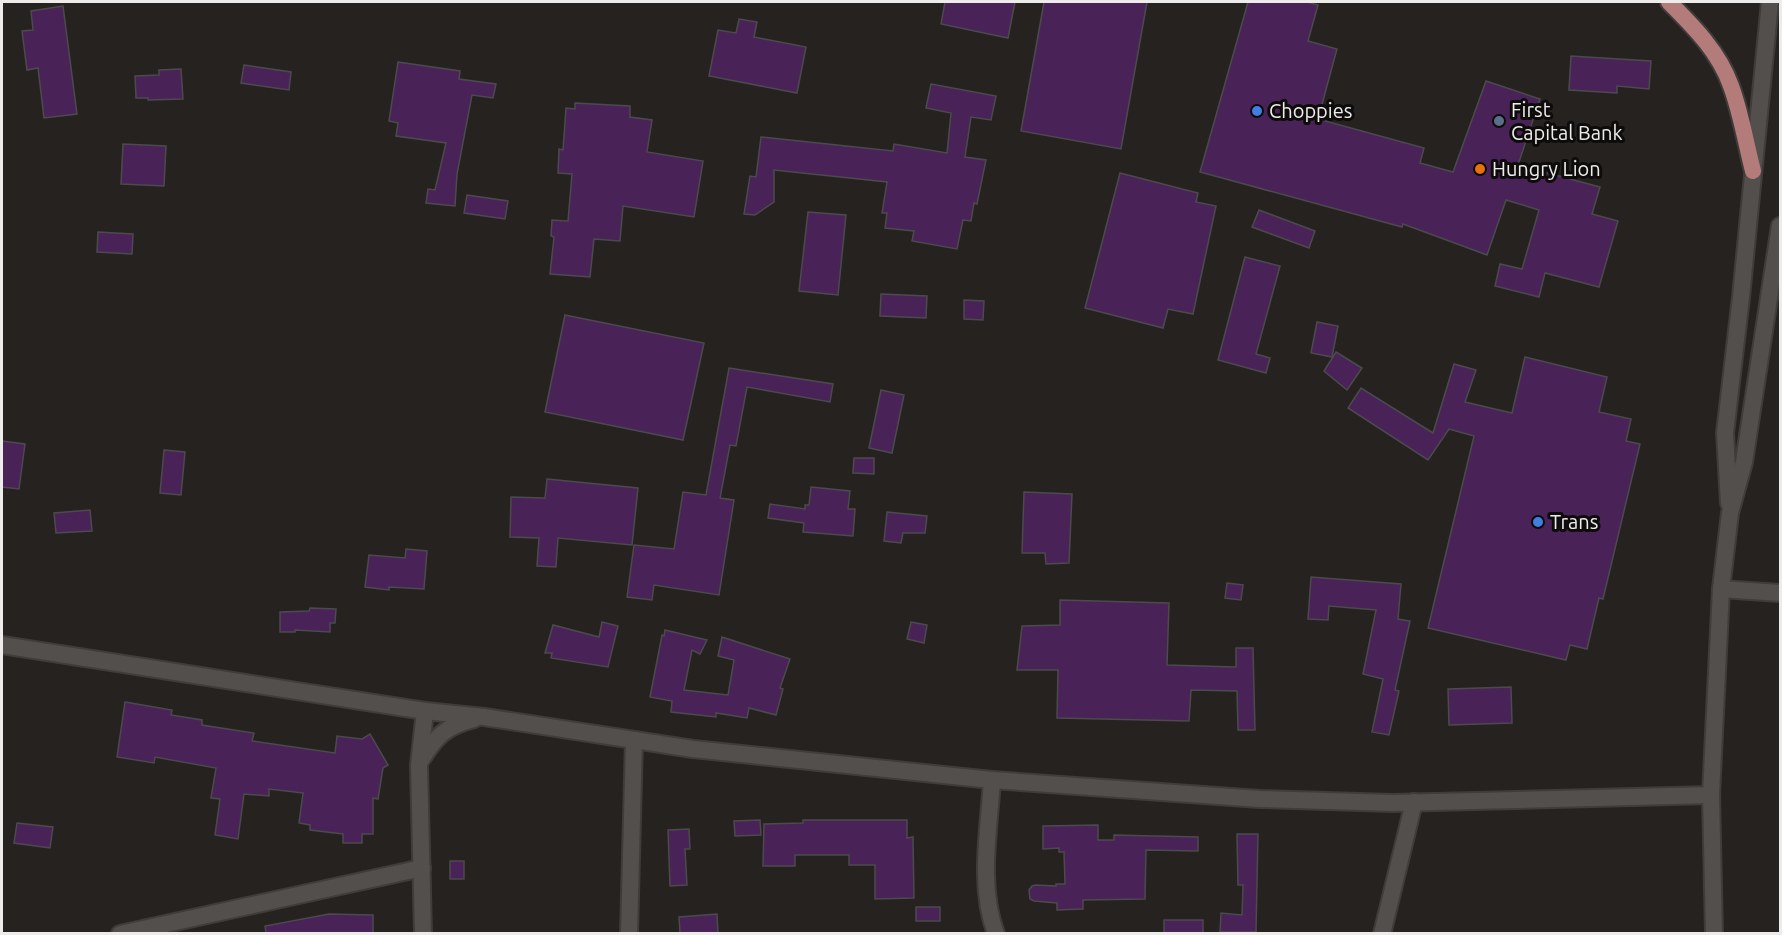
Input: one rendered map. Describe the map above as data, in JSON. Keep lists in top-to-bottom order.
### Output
{
  "places": [
    "Choppies",
    "First Capital Bank",
    "Hungry Lion",
    "Trans"
  ]
}
